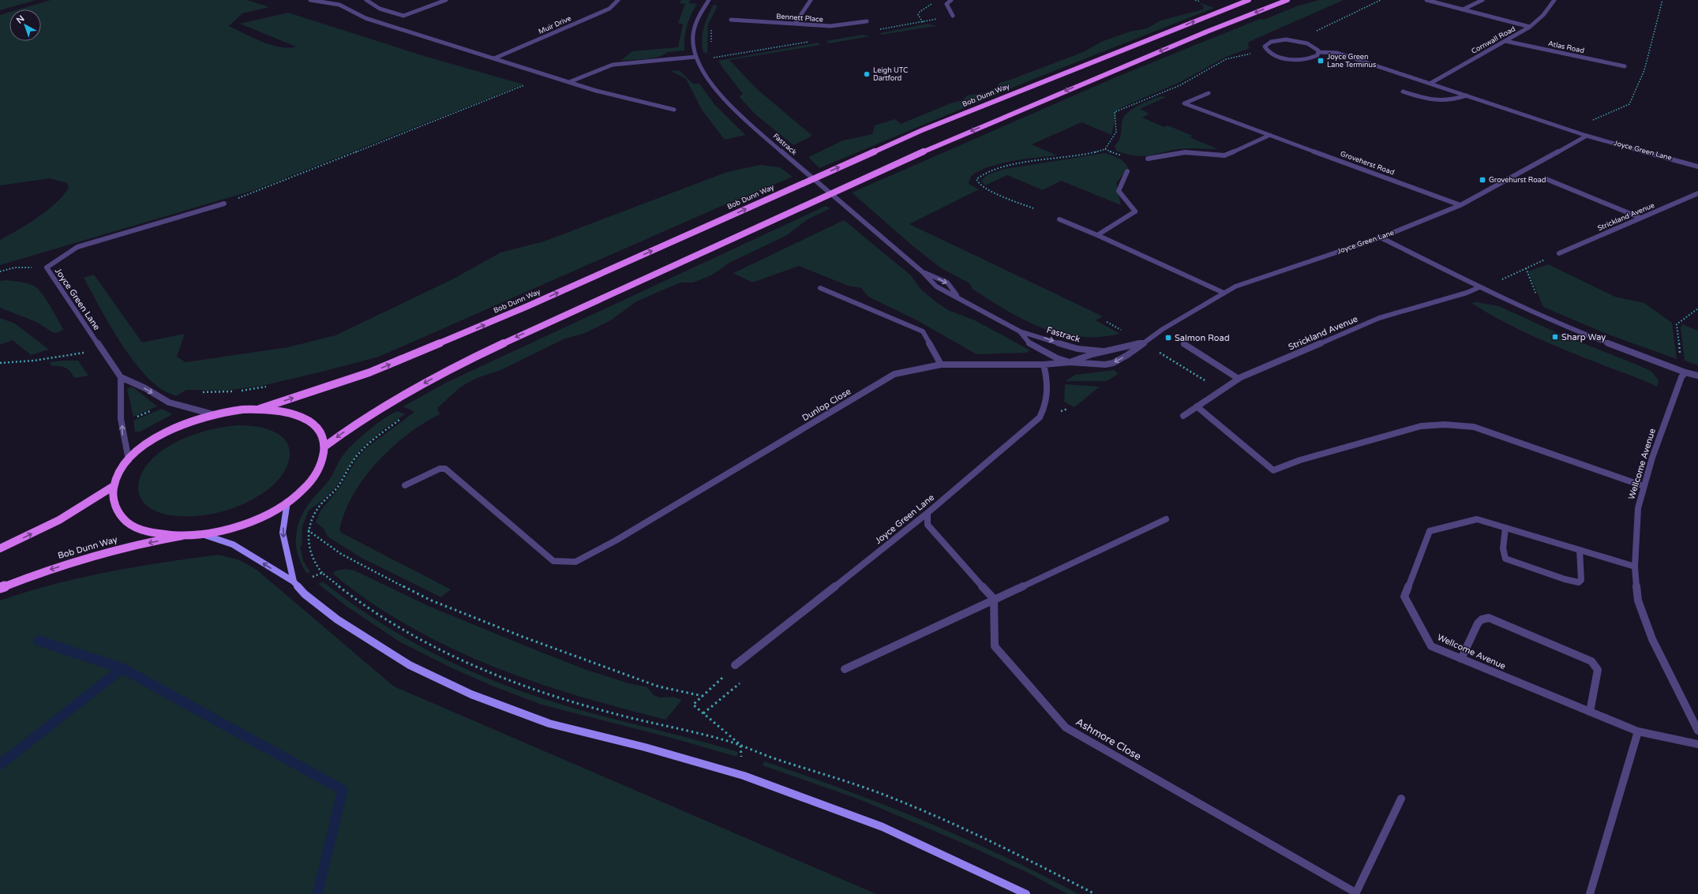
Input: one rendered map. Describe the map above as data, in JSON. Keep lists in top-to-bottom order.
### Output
{
  "streets": {
    "main road": ["Bob Dunn Way"],
    "street": [
      "Bennett Place",
      "Muir Drive",
      "Cornwall Road",
      "Atlas Road",
      "Fastrack",
      "Joyce Green Lane",
      "Groveherst Road",
      "Strickland Avenue",
      "Dunlop Close",
      "Wellcome Avenue",
      "Ashmore Close"
    ]
  },
  "crossings": [
    ["Cornwall Road", "Atlas Road"],
    ["Cornwall Road", "Joyce Green Lane"],
    ["Fastrack", "Joyce Green Lane"],
    ["Fastrack", "Dunlop Close"],
    ["Joyce Green Lane", "Groveherst Road"],
    ["Joyce Green Lane", "Dunlop Close"]
  ],
  "places": {
    "transit": [
      "Joyce Green Lane Terminus",
      "Grovehurst Road",
      "Sharp Way",
      "Salmon Road"
    ],
    "other": ["Leigh UTC Dartford"]
  },
  "north": "top left"
}
